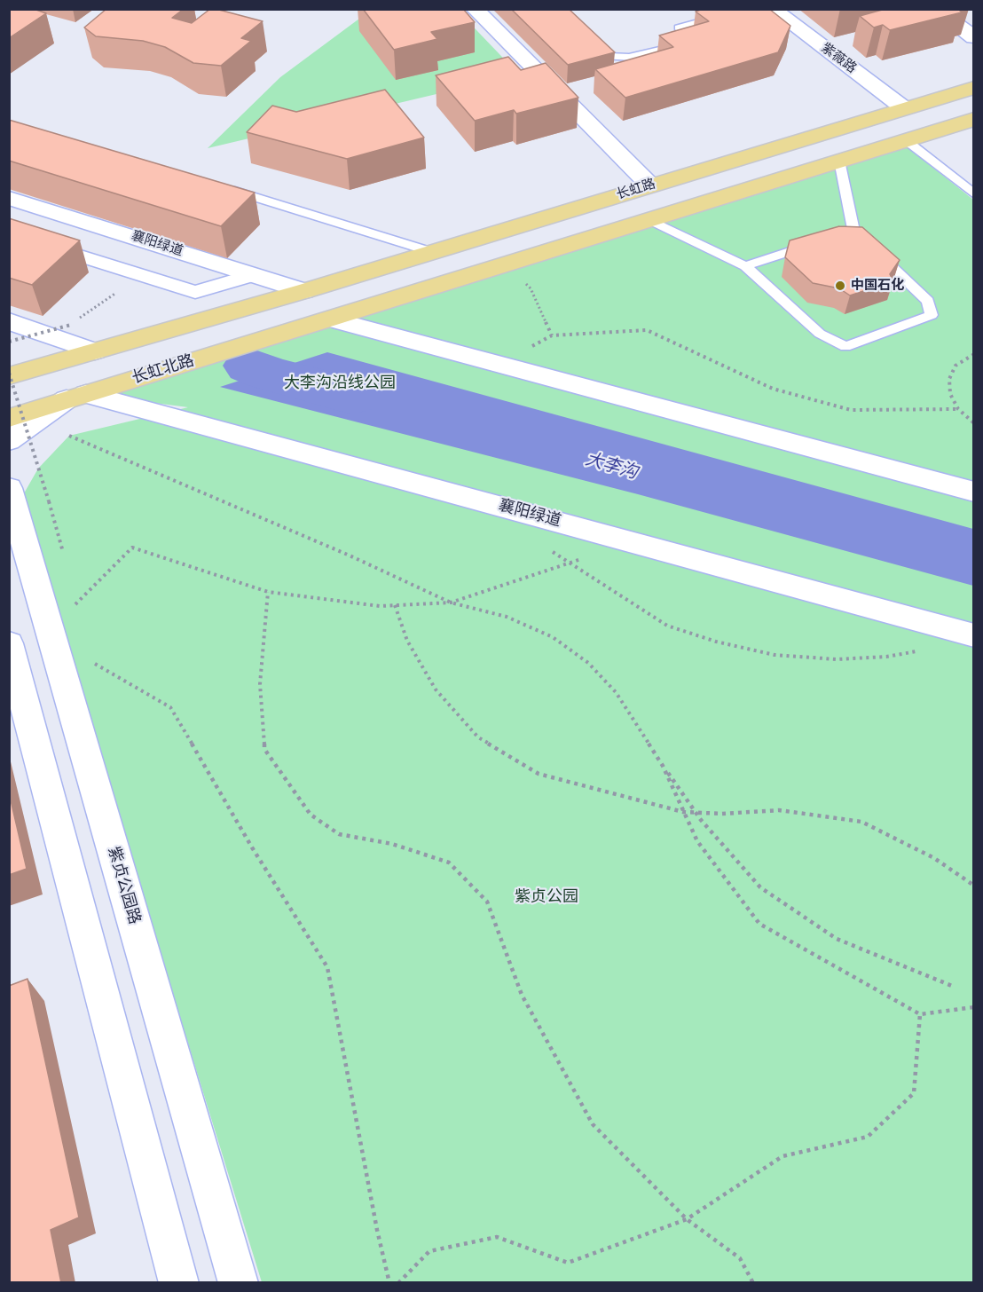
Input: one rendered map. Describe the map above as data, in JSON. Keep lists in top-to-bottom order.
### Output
{
  "streets": {
    "highway": ["长虹路", "长虹北路"],
    "street": ["紫薇路", "襄阳绿道", "紫贞公园路"]
  },
  "crossings": [
    ["紫薇路", "长虹路"],
    ["长虹路", "襄阳绿道"],
    ["襄阳绿道", "长虹北路"]
  ],
  "water": ["大李沟"],
  "parks": ["大李沟沿线公园", "紫贞公园"],
  "places": ["中国石化"]
}
